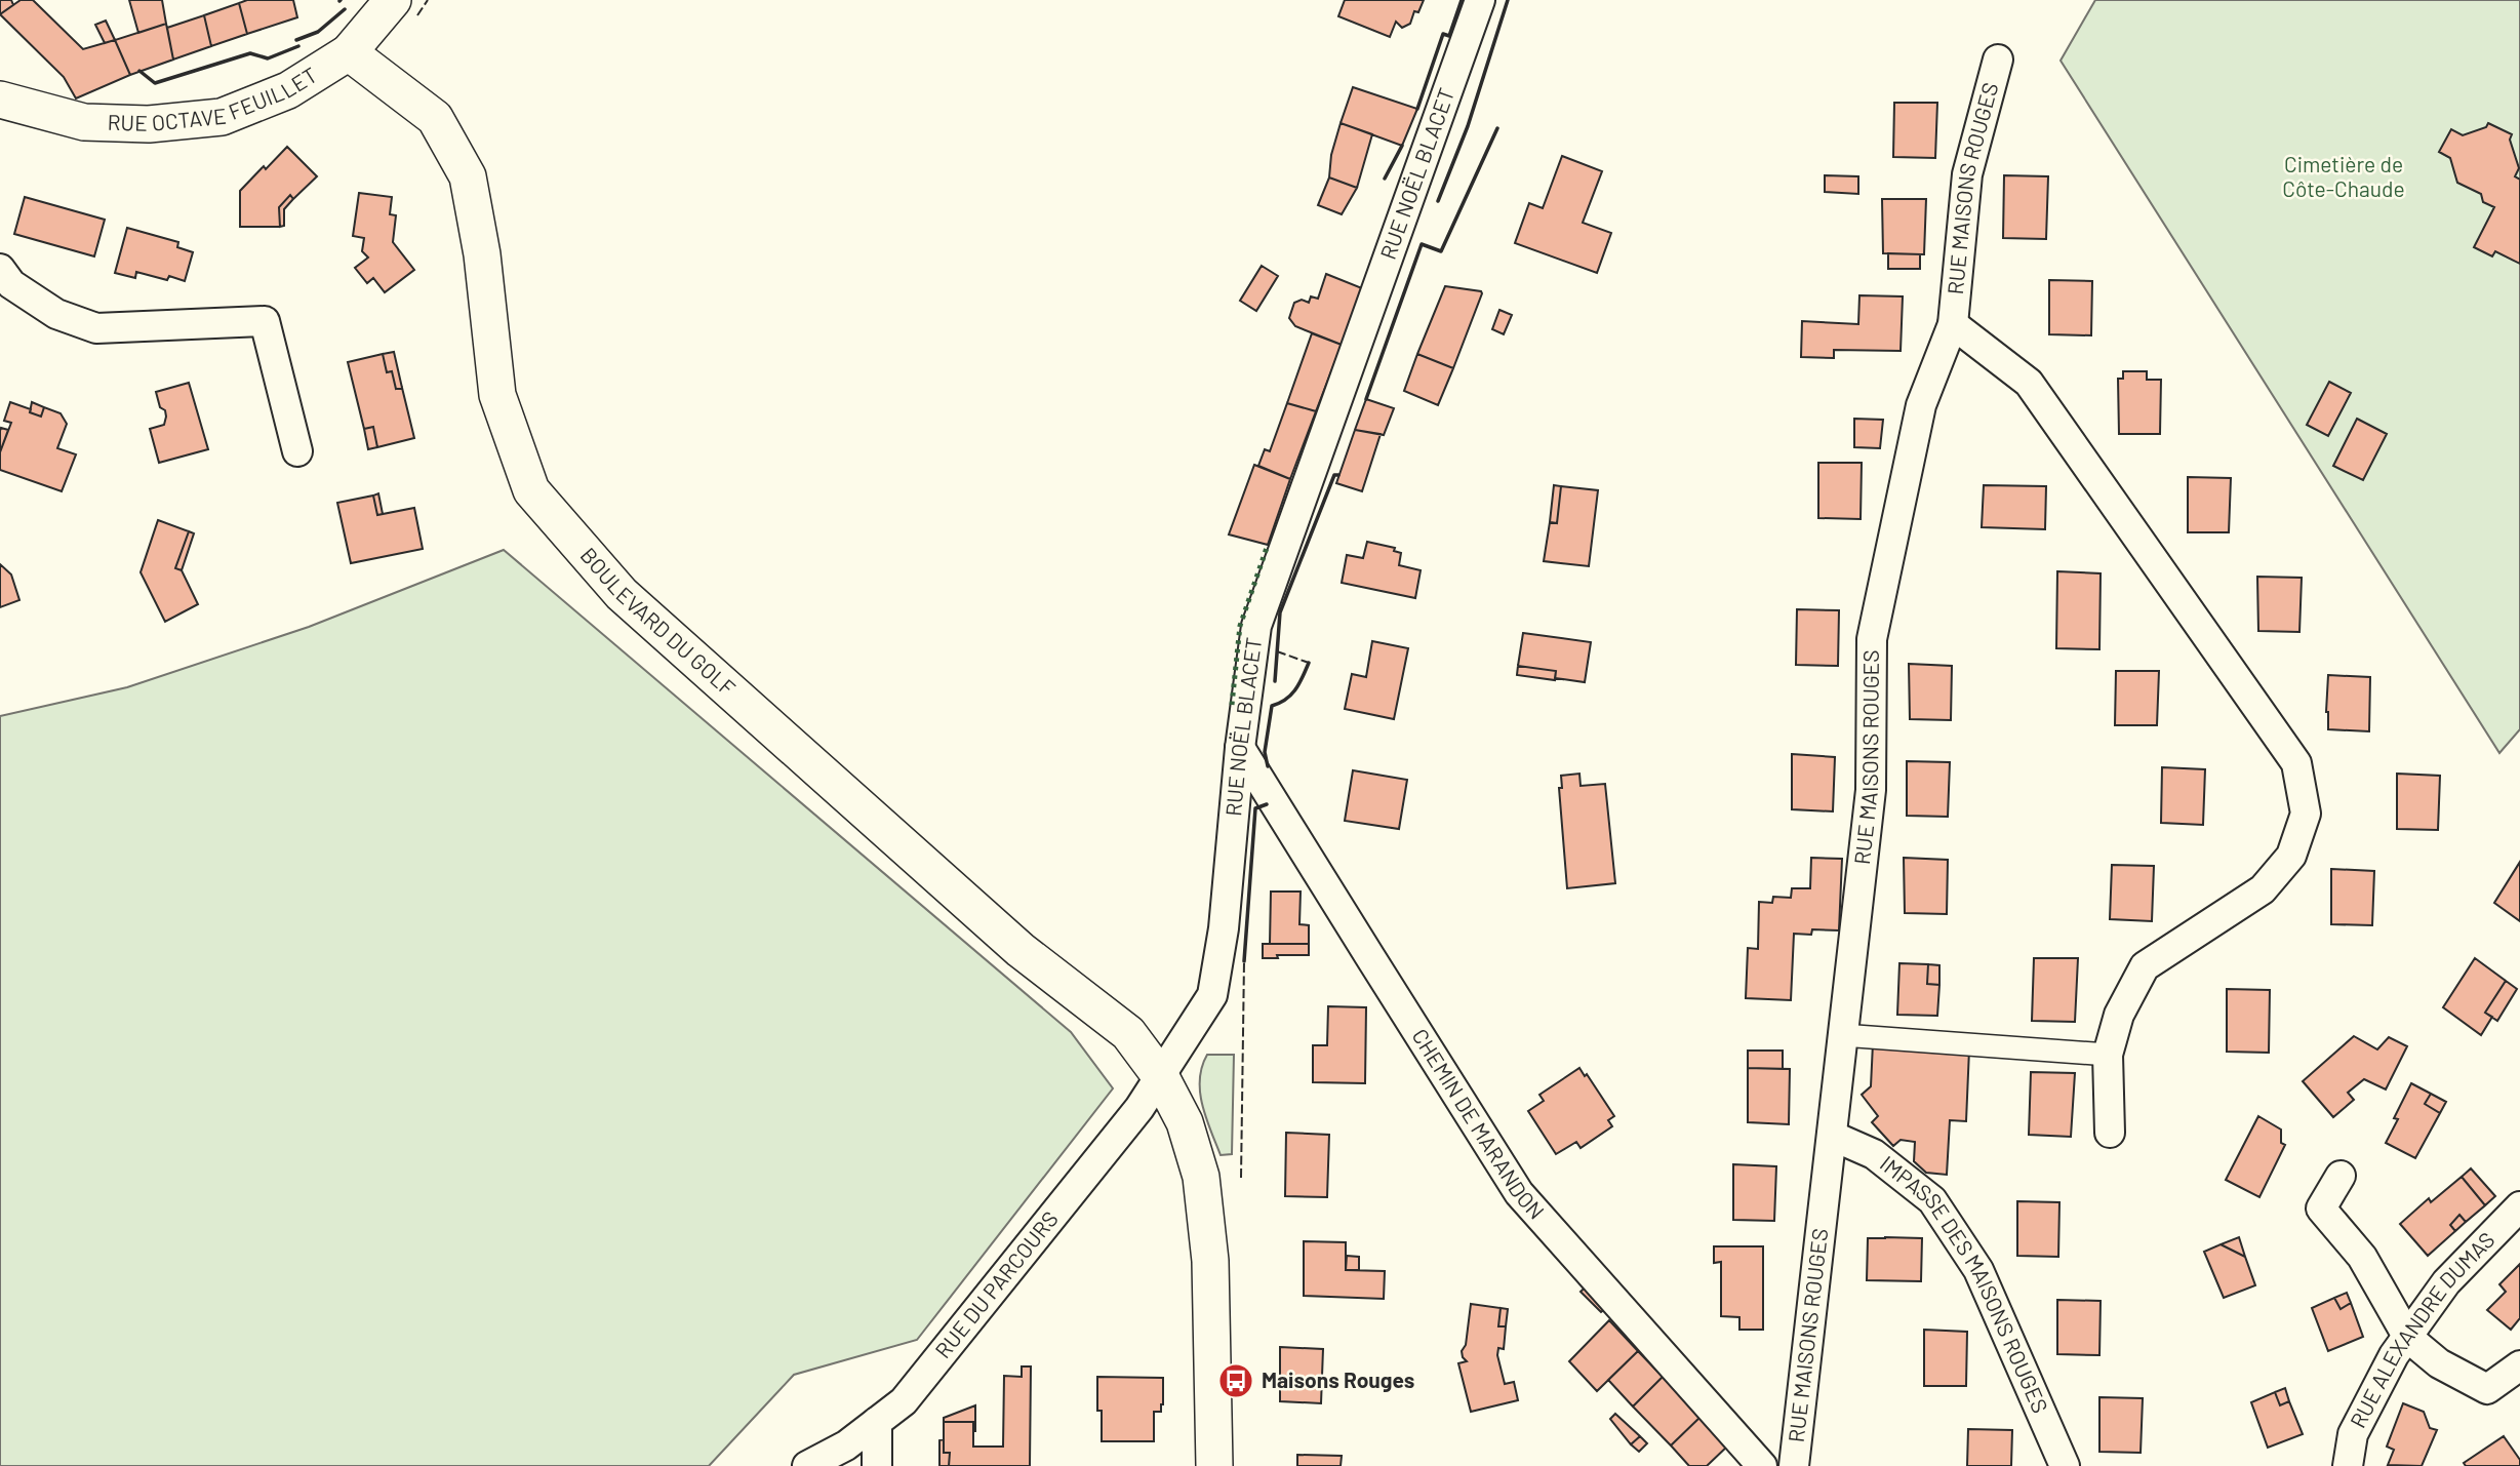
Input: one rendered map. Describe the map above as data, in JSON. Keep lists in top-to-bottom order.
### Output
{
  "streets": {
    "street": [
      "RUE OCTAVE FEUILLET",
      "RUE NOËL BLACET",
      "RUE MAISONS ROUGES",
      "BOULEVARD DU GOLF",
      "CHEMIN DE MARANDON",
      "RUE DU PARCOURS",
      "IMPASSE DES MAISONS ROUGES",
      "RUE ALEXANDRE DUMAS"
    ]
  },
  "crossings": [
    ["RUE OCTAVE FEUILLET", "BOULEVARD DU GOLF"],
    ["RUE NOËL BLACET", "BOULEVARD DU GOLF"],
    ["RUE NOËL BLACET", "CHEMIN DE MARANDON"],
    ["RUE NOËL BLACET", "RUE DU PARCOURS"],
    ["RUE MAISONS ROUGES", "IMPASSE DES MAISONS ROUGES"],
    ["BOULEVARD DU GOLF", "RUE DU PARCOURS"]
  ],
  "parks": ["Cimetière de Côte-Chaude"],
  "places": {
    "bus stop": ["Maisons Rouges"]
  }
}
